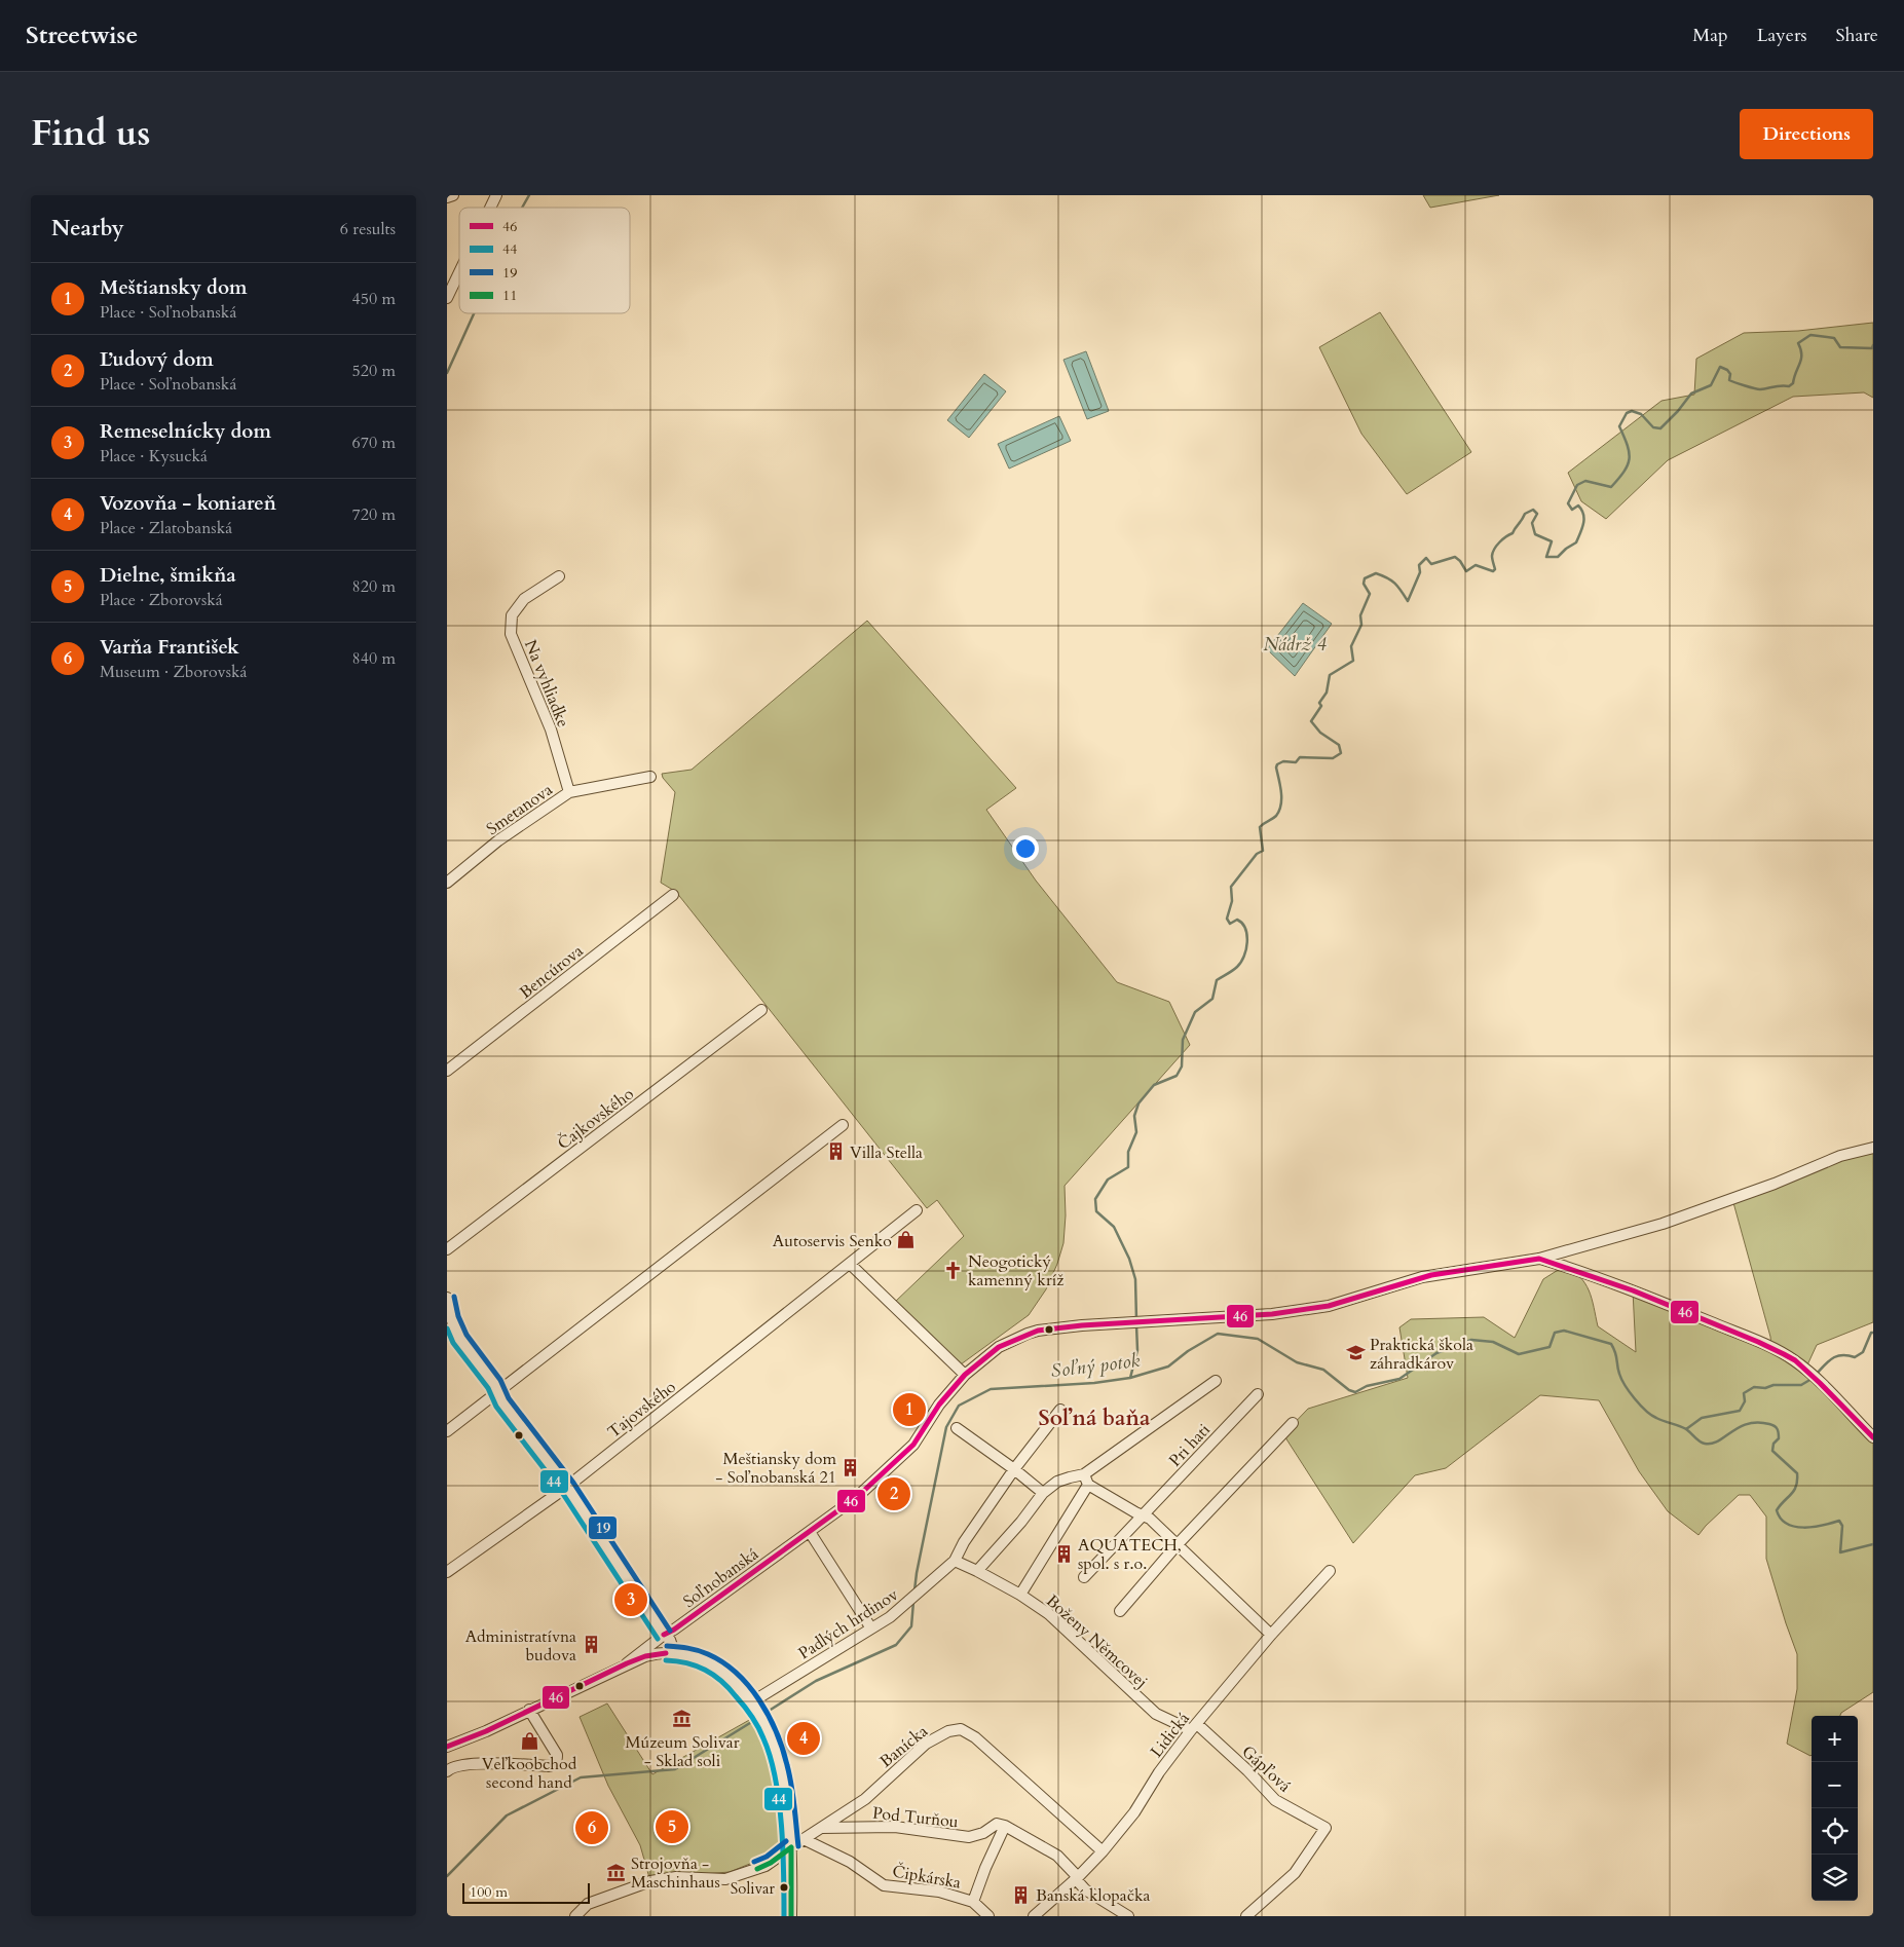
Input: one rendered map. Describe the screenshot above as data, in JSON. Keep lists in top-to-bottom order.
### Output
{
  "streets": {
    "street": [
      "Na vyhliadke",
      "Smetanova",
      "Bencúrova",
      "Čajkovského",
      "Tajovského",
      "Pri hati",
      "Soľnobanská",
      "Padlých hrdinov",
      "Boženy Němcovej",
      "Lidická",
      "Banícka",
      "Gápľová",
      "Pod Turňou",
      "Čipkárska"
    ]
  },
  "crossings": [
    ["Na vyhliadke", "Smetanova"],
    ["Pri hati", "Boženy Němcovej"],
    ["Padlých hrdinov", "Boženy Němcovej"],
    ["Boženy Němcovej", "Lidická"],
    ["Boženy Němcovej", "Gápľová"],
    ["Lidická", "Banícka"],
    ["Lidická", "Gápľová"],
    ["Banícka", "Pod Turňou"],
    ["Banícka", "Čipkárska"]
  ],
  "districts": ["Soľná baňa"],
  "water": ["Nádrž 4", "Soľný potok"],
  "places": {
    "building": [
      "Villa Stella",
      "Meštiansky dom - Soľnobanská 21",
      "AQUATECH, spol. s r.o.",
      "Administratívna budova",
      "Banská klopačka"
    ],
    "shop": ["Autoservis Senko", "Veľkoobchod second hand"],
    "church": ["Neogotický kamenný kríž"],
    "school or university": ["Praktická škola záhradkárov"],
    "museum": ["Múzeum Solivar - Sklad soli", "Strojovňa - Maschinhaus"],
    "other": ["Solivar"]
  },
  "lines": [
    "transit line 46",
    "transit line 19",
    "transit line 44",
    "transit line 11"
  ],
  "legend": [
    "46",
    "44",
    "19",
    "11"
  ],
  "scale_bar": "100 m",
  "page": {
    "header": "Streetwise",
    "nav": ["Map", "Layers", "Share"],
    "title": "Find us",
    "buttons": "Directions",
    "heading": ["Nearby", "6 results"],
    "list": [
      {
        "mark": "1",
        "name": "Meštiansky dom",
        "note": "Place · Soľnobanská",
        "value": "450 m"
      },
      {
        "mark": "2",
        "name": "Ľudový dom",
        "note": "Place · Soľnobanská",
        "value": "520 m"
      },
      {
        "mark": "3",
        "name": "Remeselnícky dom",
        "note": "Place · Kysucká",
        "value": "670 m"
      },
      {
        "mark": "4",
        "name": "Vozovňa - koniareň",
        "note": "Place · Zlatobanská",
        "value": "720 m"
      },
      {
        "mark": "5",
        "name": "Dielne, šmikňa",
        "note": "Place · Zborovská",
        "value": "820 m"
      },
      {
        "mark": "6",
        "name": "Varňa František",
        "note": "Museum · Zborovská",
        "value": "840 m"
      }
    ],
    "pins": [
      "1",
      "2",
      "3",
      "4",
      "5",
      "6"
    ],
    "map_buttons": ["+", "−"],
    "scale": "100 m"
  }
}
